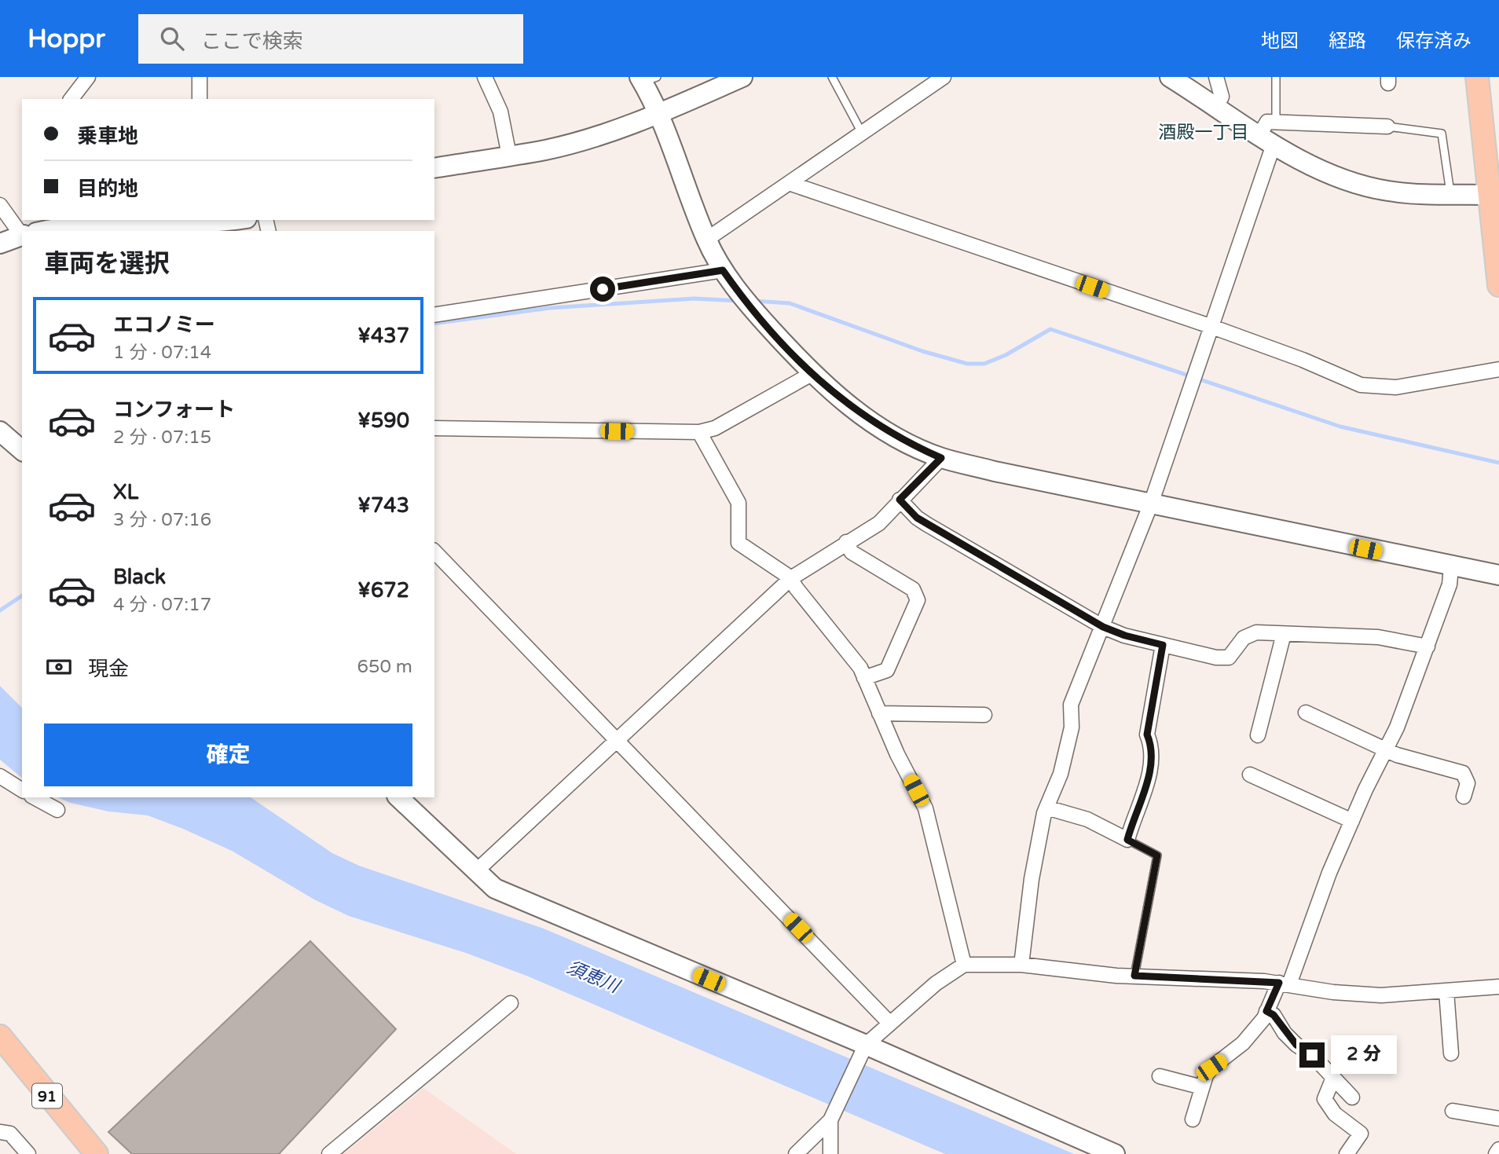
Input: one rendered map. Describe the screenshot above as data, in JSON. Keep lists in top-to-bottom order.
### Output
{
  "streets": {
    "main road": ["91"]
  },
  "districts": ["酒殿一丁目"],
  "water": ["須恵川"],
  "page": {
    "header": "Hoppr",
    "search": "ここで検索",
    "nav": ["地図", "経路", "保存済み"],
    "banner": ["乗車地", "目的地"],
    "heading": "車両を選択",
    "list": [
      {
        "name": "エコノミー",
        "note": "1 分 · 07:14",
        "value": "¥437"
      },
      {
        "name": "コンフォート",
        "note": "2 分 · 07:15",
        "value": "¥590"
      },
      {
        "name": "XL",
        "note": "3 分 · 07:16",
        "value": "¥743"
      },
      {
        "name": "Black",
        "note": "4 分 · 07:17",
        "value": "¥672"
      }
    ],
    "pay": ["現金", "650 m"],
    "buttons": "確定",
    "bubble": "2 分"
  }
}
